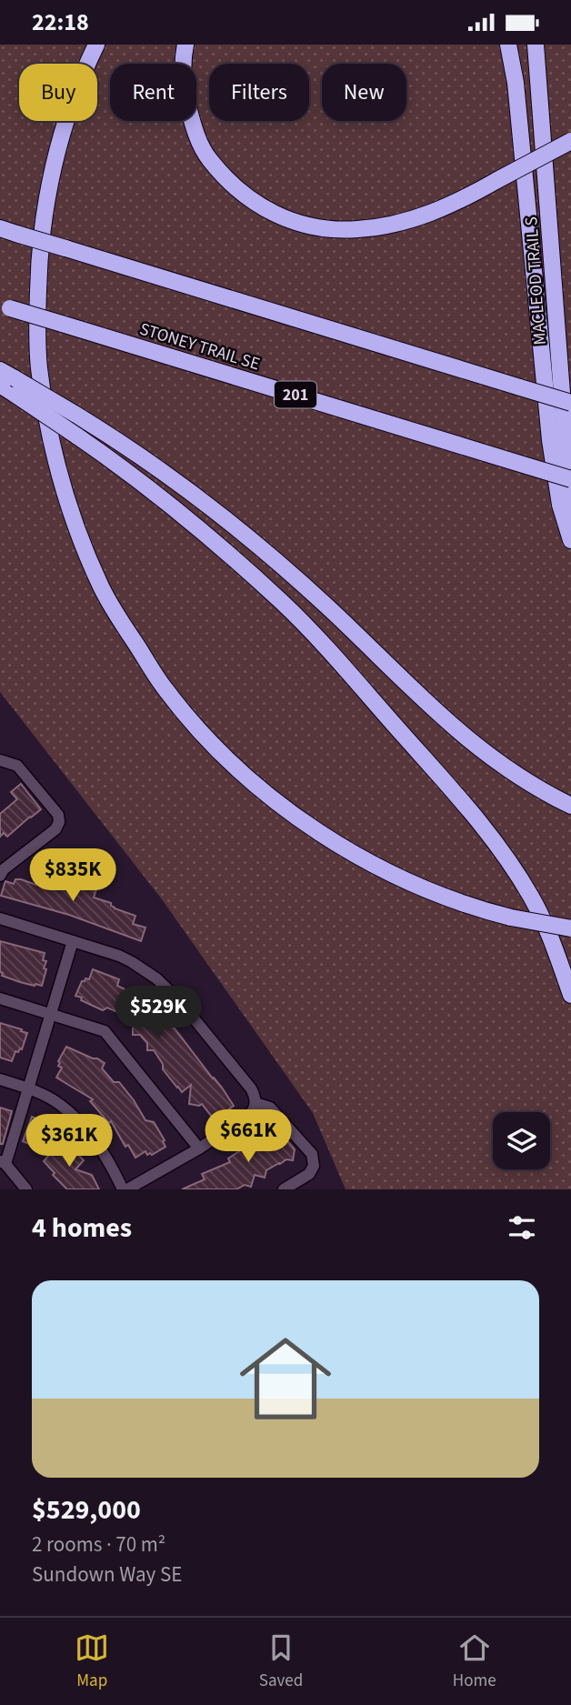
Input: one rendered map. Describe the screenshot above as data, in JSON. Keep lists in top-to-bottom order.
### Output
{
  "streets": {
    "highway": ["MACLEOD TRAIL S", "STONEY TRAIL SE", "201"]
  },
  "page": {
    "status": "22:18",
    "chip": [
      "Buy",
      "Rent",
      "Filters",
      "New"
    ],
    "price": [
      "$835K",
      "$529K",
      "$661K",
      "$361K"
    ],
    "heading": "4 homes",
    "list": [
      {
        "name": "$529,000",
        "note": "2 rooms · 70 m² · Sundown Way SE"
      }
    ],
    "tabs": ["Map", "Saved", "Home"]
  }
}
